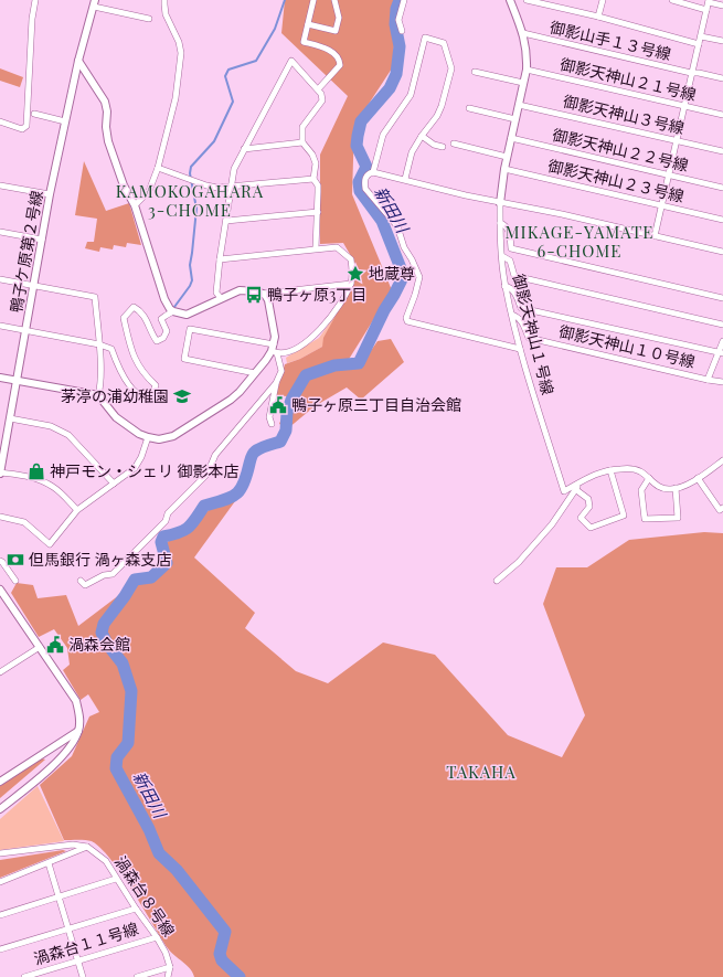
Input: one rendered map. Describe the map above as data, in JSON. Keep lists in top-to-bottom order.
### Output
{
  "streets": {
    "street": [
      "御影山手１３号線",
      "御影天神山２１号線",
      "御影天神山３号線",
      "御影天神山２２号線",
      "御影天神山２３号線",
      "鴨子ケ原第２号線",
      "御影天神山１号線",
      "御影天神山１０号線",
      "渦森台８号線",
      "渦森台１１号線"
    ]
  },
  "crossings": [
    ["御影山手１３号線", "御影天神山１号線"],
    ["御影天神山２１号線", "御影天神山１号線"],
    ["御影天神山３号線", "御影天神山１号線"],
    ["御影天神山２２号線", "御影天神山１号線"],
    ["御影天神山２３号線", "御影天神山１号線"],
    ["御影天神山１号線", "御影天神山１０号線"],
    ["渦森台８号線", "渦森台１１号線"]
  ],
  "districts": ["KAMOKOGAHARA 3-CHOME", "MIKAGE-YAMATE 6-CHOME", "TAKAHA"],
  "water": ["新田川"],
  "places": {
    "place": ["地蔵尊"],
    "bus stop": ["鴨子ヶ原3丁目"],
    "school or university": ["茅渟の浦幼稚園"],
    "public building": ["鴨子ヶ原三丁目自治会館", "渦森会館"],
    "shop": ["神戸モン・シェリ 御影本店"],
    "bank": ["但馬銀行 渦ヶ森支店"]
  }
}
